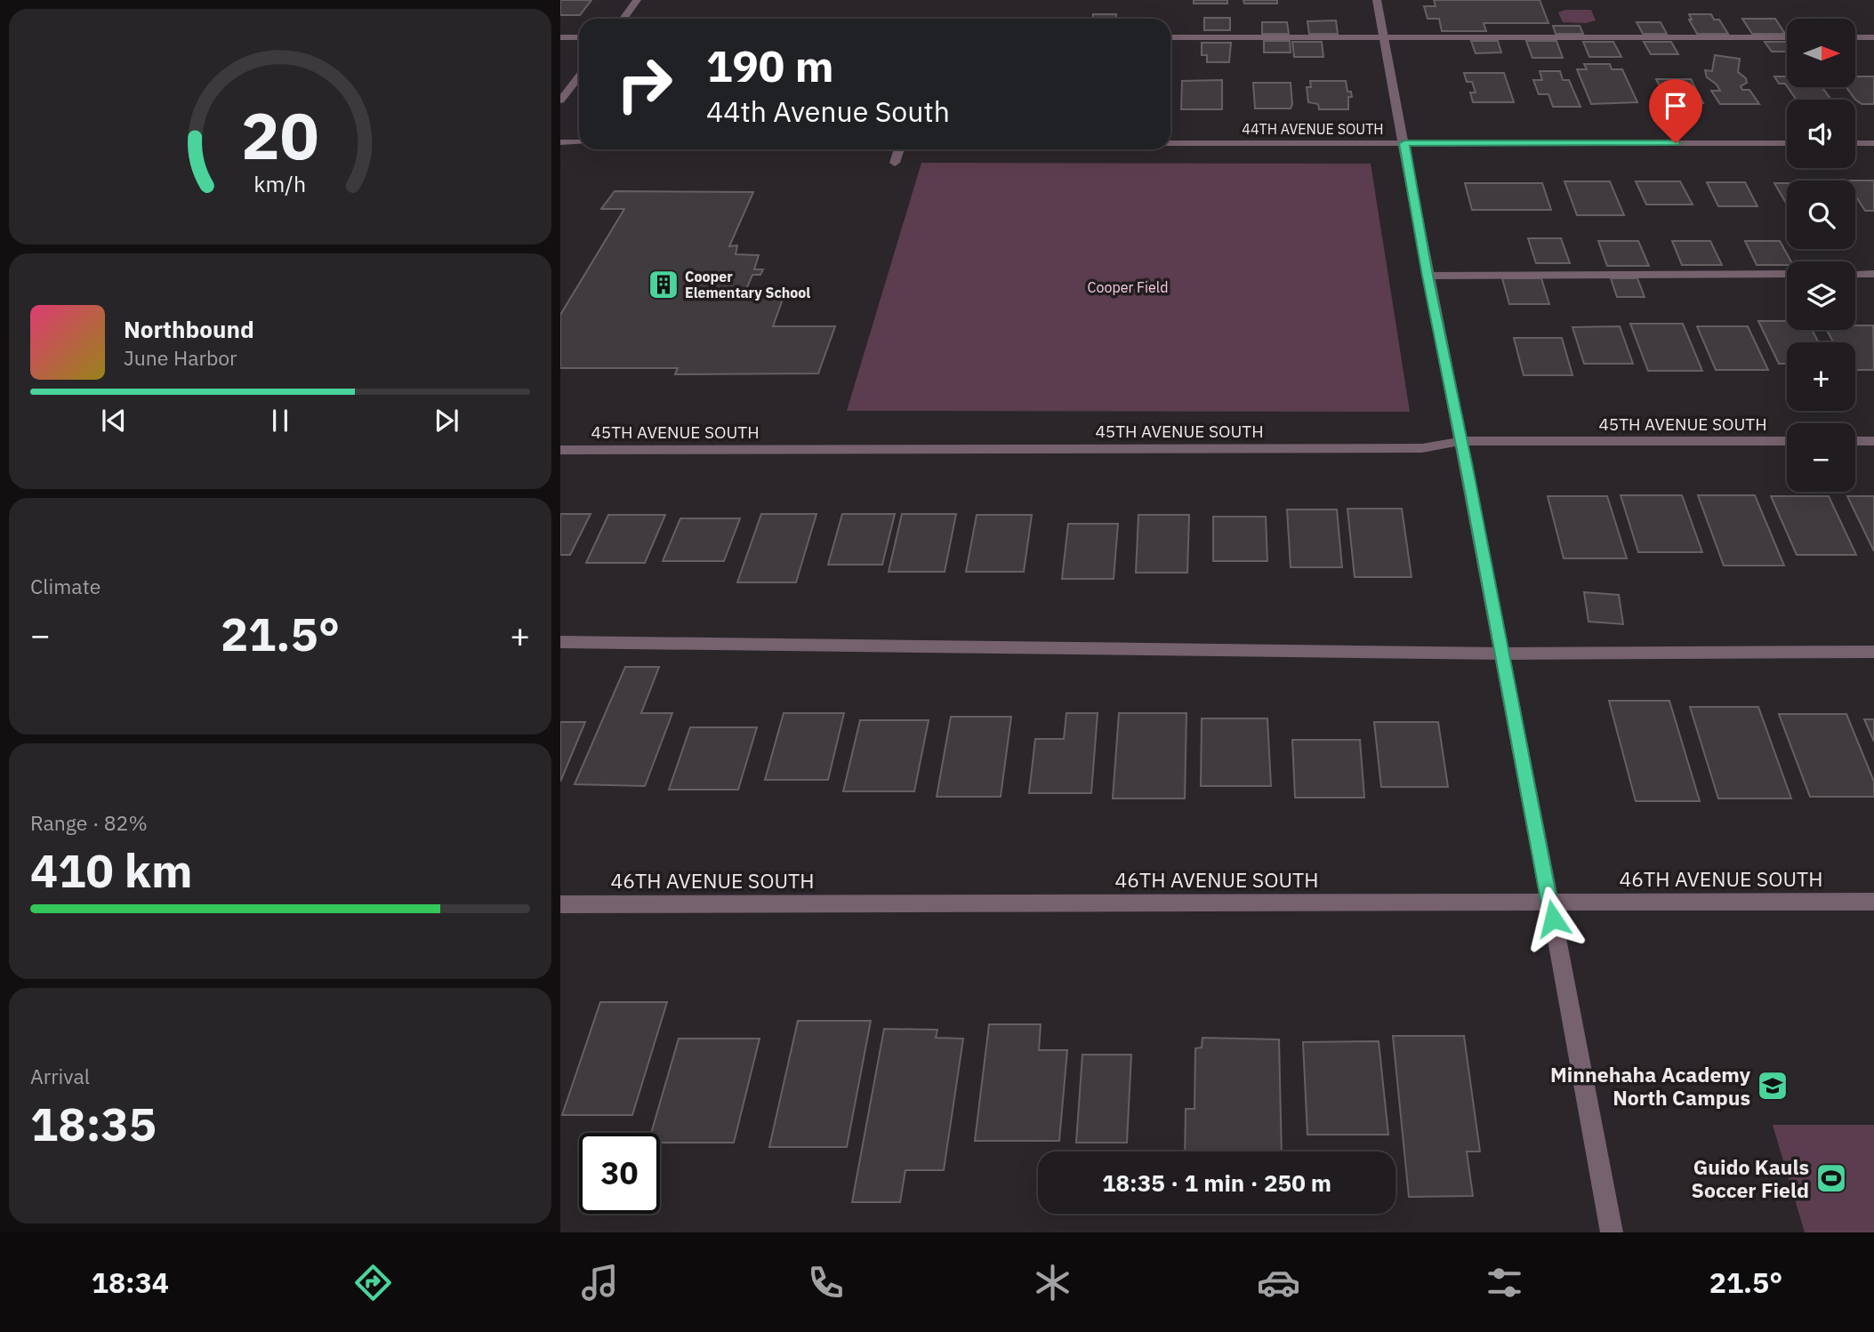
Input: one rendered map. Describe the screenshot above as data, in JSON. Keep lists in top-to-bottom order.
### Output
{
  "streets": {
    "street": ["44TH AVENUE SOUTH", "45TH AVENUE SOUTH", "46TH AVENUE SOUTH"]
  },
  "parks": ["Cooper Field"],
  "places": {
    "building": ["Cooper Elementary School"],
    "school or university": ["Minnehaha Academy North Campus"],
    "sports": ["Guido Kauls Soccer Field"]
  },
  "north": "right",
  "page": {
    "map_buttons": ["+", "−"],
    "turn": ["190 m", "44th Avenue South"],
    "song": ["Northbound", "June Harbor"],
    "tile": [
      "Climate",
      ["Range · 82%", "410 km"],
      ["Arrival", "18:35"]
    ],
    "heat": ["−", "21.5°", "+"],
    "limit": "30",
    "trip": "18:35 · 1 min · 250 m",
    "tabs": ["18:34", "21.5°"],
    "gauge": ["20", "km/h"]
  }
}
